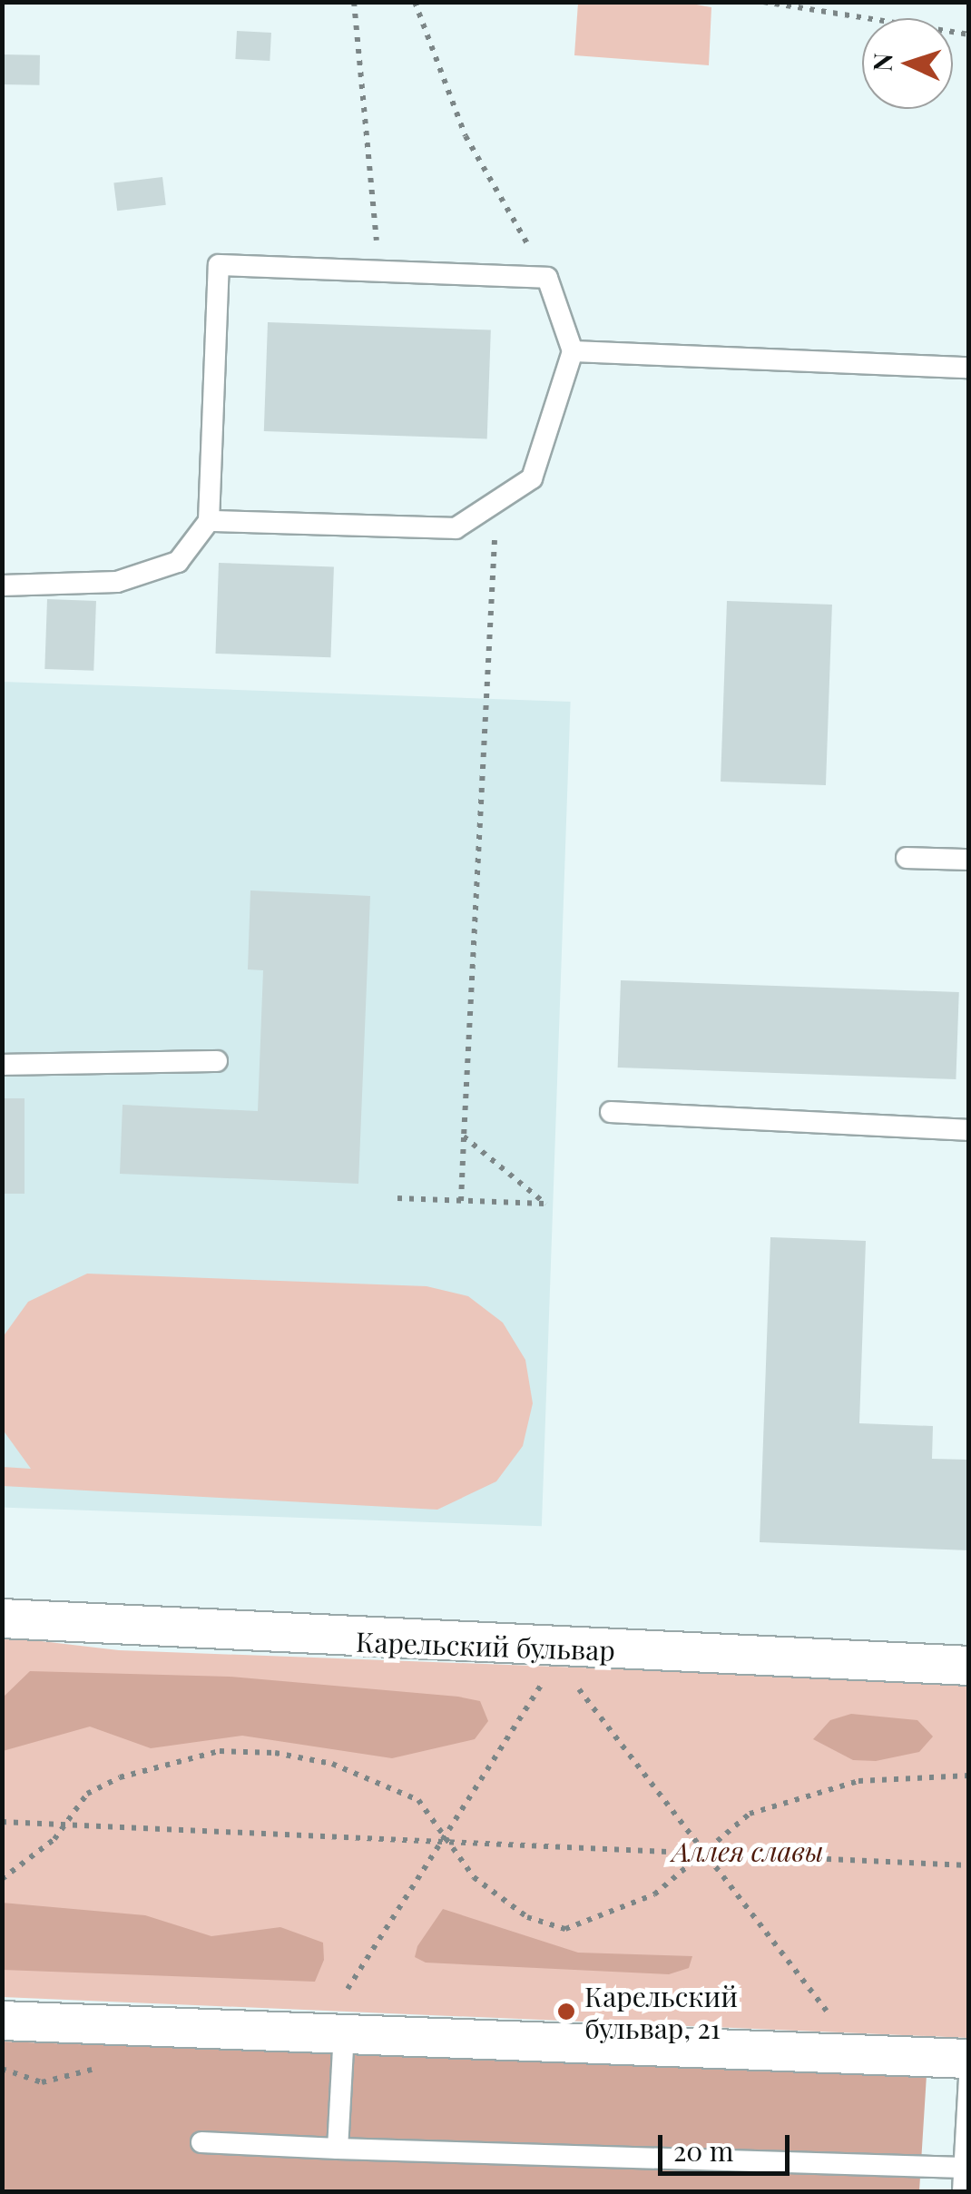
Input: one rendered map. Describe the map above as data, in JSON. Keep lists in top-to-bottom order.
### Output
{
  "streets": {
    "street": ["Карельский бульвар"]
  },
  "parks": ["Аллея славы"],
  "places": ["Карельский бульвар, 21"],
  "scale_bar": "20 m",
  "north": "left"
}
